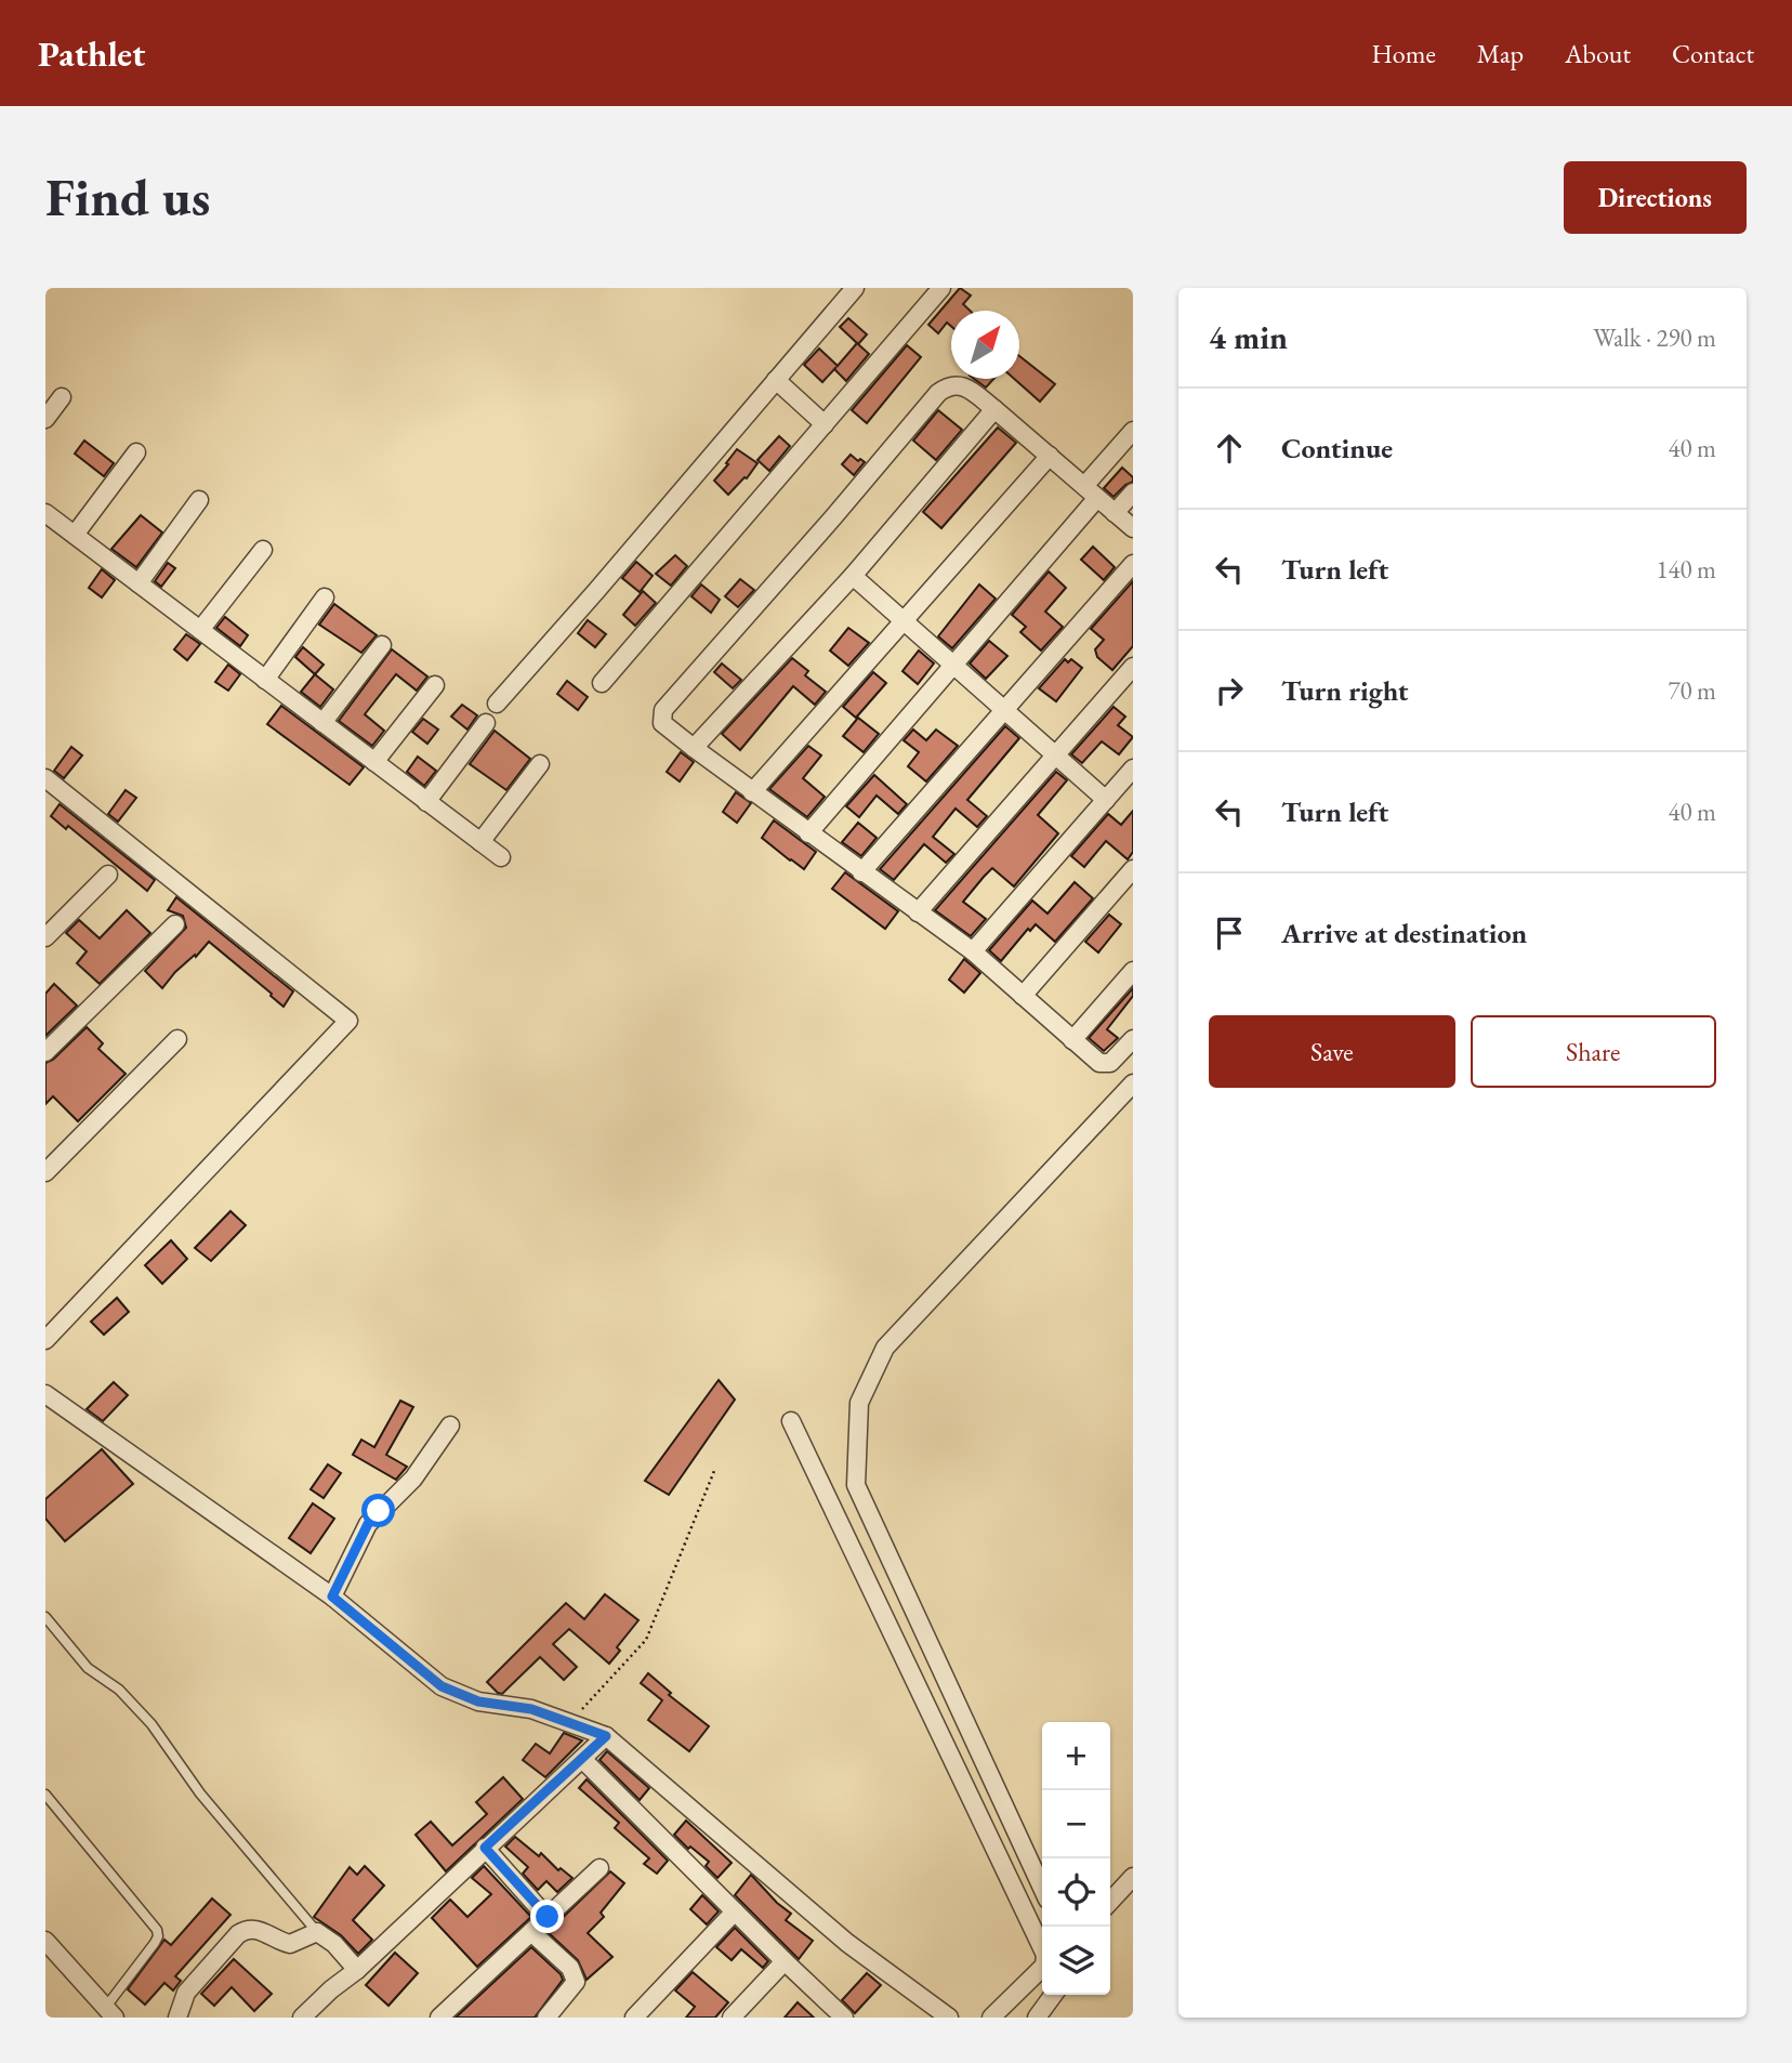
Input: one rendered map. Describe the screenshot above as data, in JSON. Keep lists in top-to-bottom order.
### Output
{
  "north": "top right",
  "page": {
    "header": "Pathlet",
    "nav": [
      "Home",
      "Map",
      "About",
      "Contact"
    ],
    "buttons": [
      "Directions",
      ["Save", "Share"]
    ],
    "title": "Find us",
    "heading": ["4 min", "Walk · 290 m"],
    "list": [
      ["Continue", "40 m"],
      ["Turn left", "140 m"],
      ["Turn right", "70 m"],
      ["Turn left", "40 m"],
      "Arrive at destination"
    ],
    "map_buttons": ["+", "−"]
  }
}
